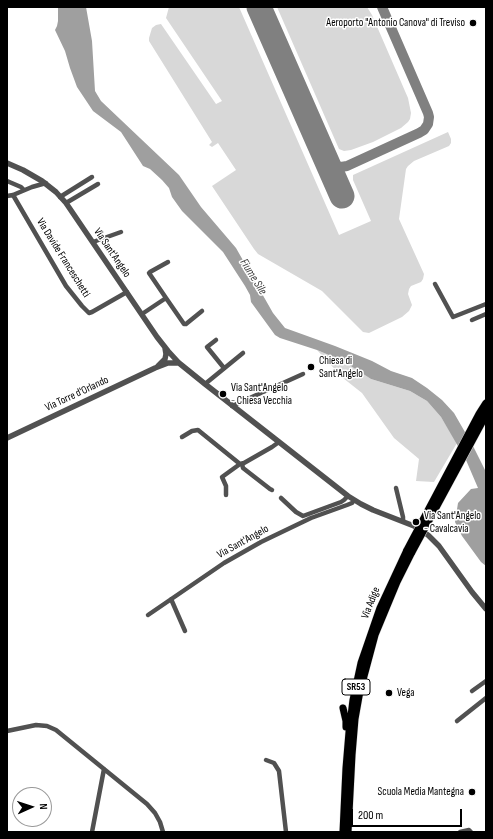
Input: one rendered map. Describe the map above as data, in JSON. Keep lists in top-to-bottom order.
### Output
{
  "streets": {
    "highway": ["Via Adige", "SR53"],
    "street": ["Via Sant'Angelo", "Via Davide Franceschetti", "Via Torre d'Orlando"]
  },
  "crossings": [
    ["Via Sant'Angelo", "Via Davide Franceschetti"],
    ["Via Sant'Angelo", "Via Torre d'Orlando"]
  ],
  "water": ["Fiume Sile"],
  "places": [
    "Aeroporto \"Antonio Canova\" di Treviso",
    "Chiesa di Sant'Angelo",
    "Via Sant'Angelo - Chiesa Vecchia",
    "Via Sant'Angelo - Cavalcavia",
    "Vega",
    "Scuola Media Mantegna"
  ],
  "scale_bar": "200 m",
  "north": "right"
}
